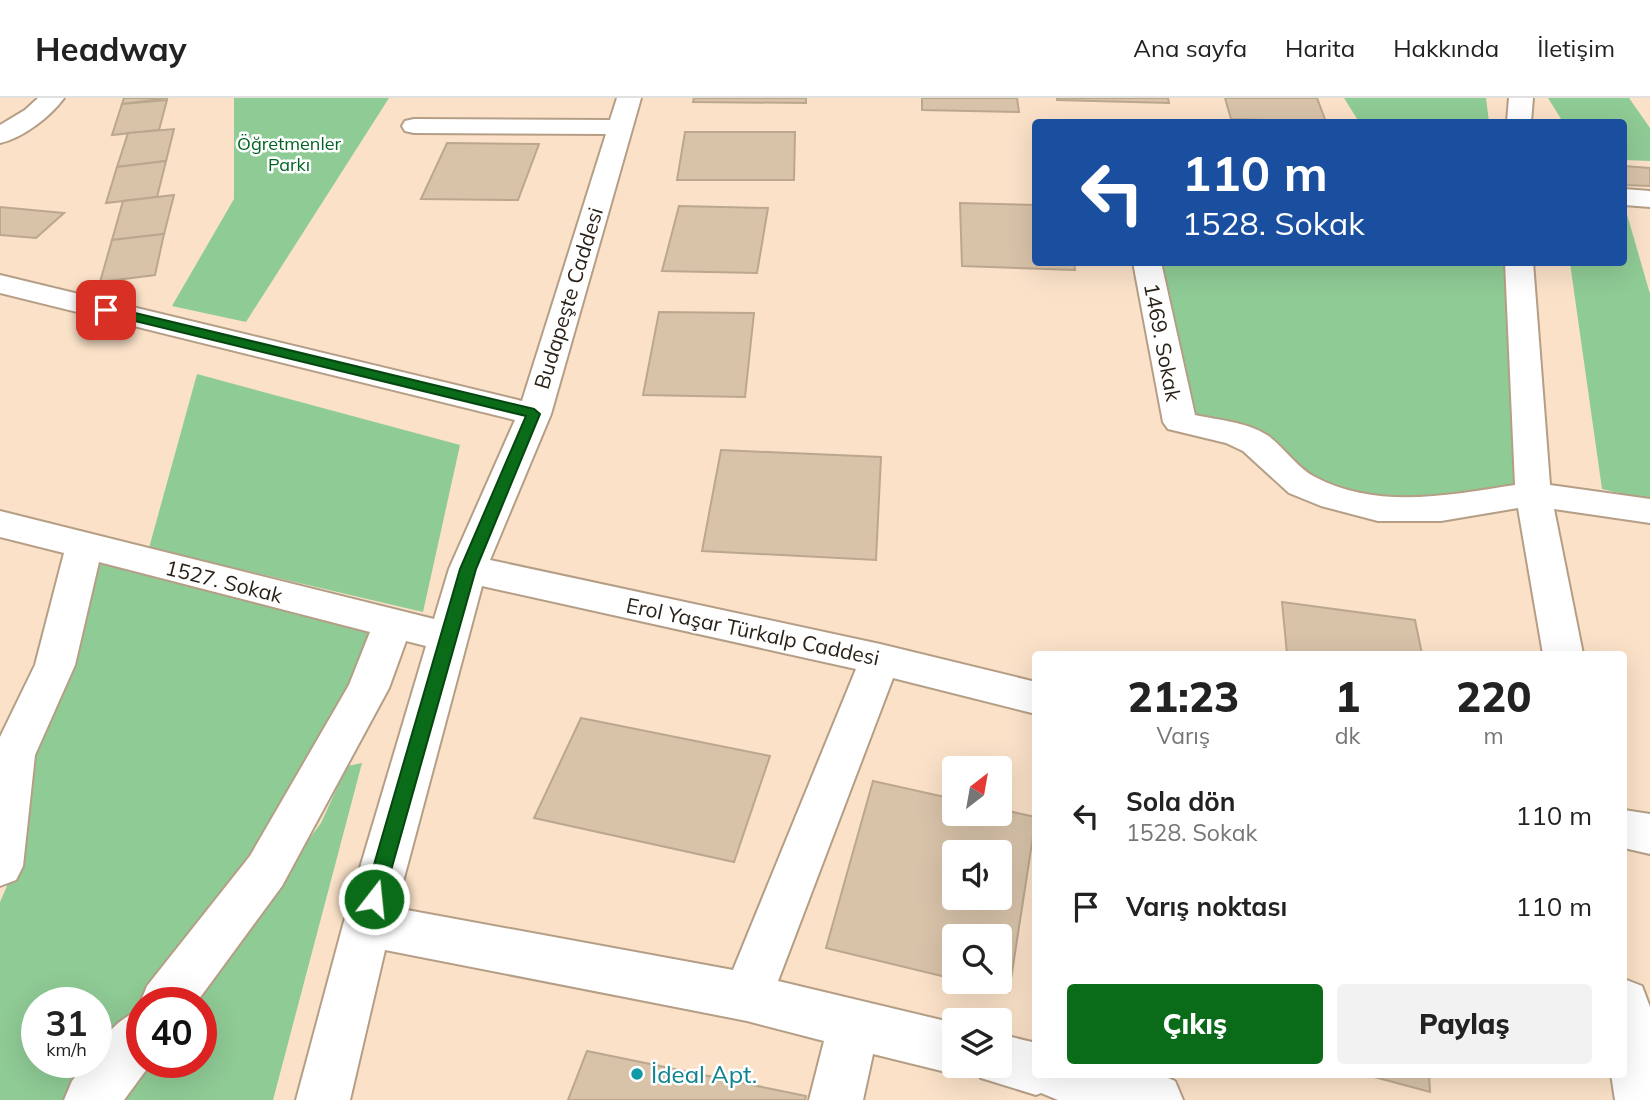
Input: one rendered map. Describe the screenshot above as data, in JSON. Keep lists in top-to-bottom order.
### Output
{
  "streets": {
    "street": [
      "Budapeşte Caddesi",
      "1469. Sokak",
      "1527. Sokak",
      "Erol Yaşar Türkalp Caddesi"
    ]
  },
  "crossings": [
    ["Budapeşte Caddesi", "1527. Sokak"],
    ["Budapeşte Caddesi", "Erol Yaşar Türkalp Caddesi"]
  ],
  "parks": ["Öğretmenler Parkı"],
  "places": ["İdeal Apt."],
  "north": "top right",
  "page": {
    "header": "Headway",
    "nav": [
      "Ana sayfa",
      "Harita",
      "Hakkında",
      "İletişim"
    ],
    "turn": ["110 m", "1528. Sokak"],
    "eta": [
      "21:23",
      "Varış",
      "1",
      "dk",
      "220",
      "m"
    ],
    "list": [
      {
        "name": "Sola dön",
        "note": "1528. Sokak",
        "value": "110 m"
      },
      {
        "name": "Varış noktası",
        "value": "110 m"
      }
    ],
    "buttons": ["Çıkış", "Paylaş"],
    "speed": "31 km/h",
    "limit": "40"
  }
}
